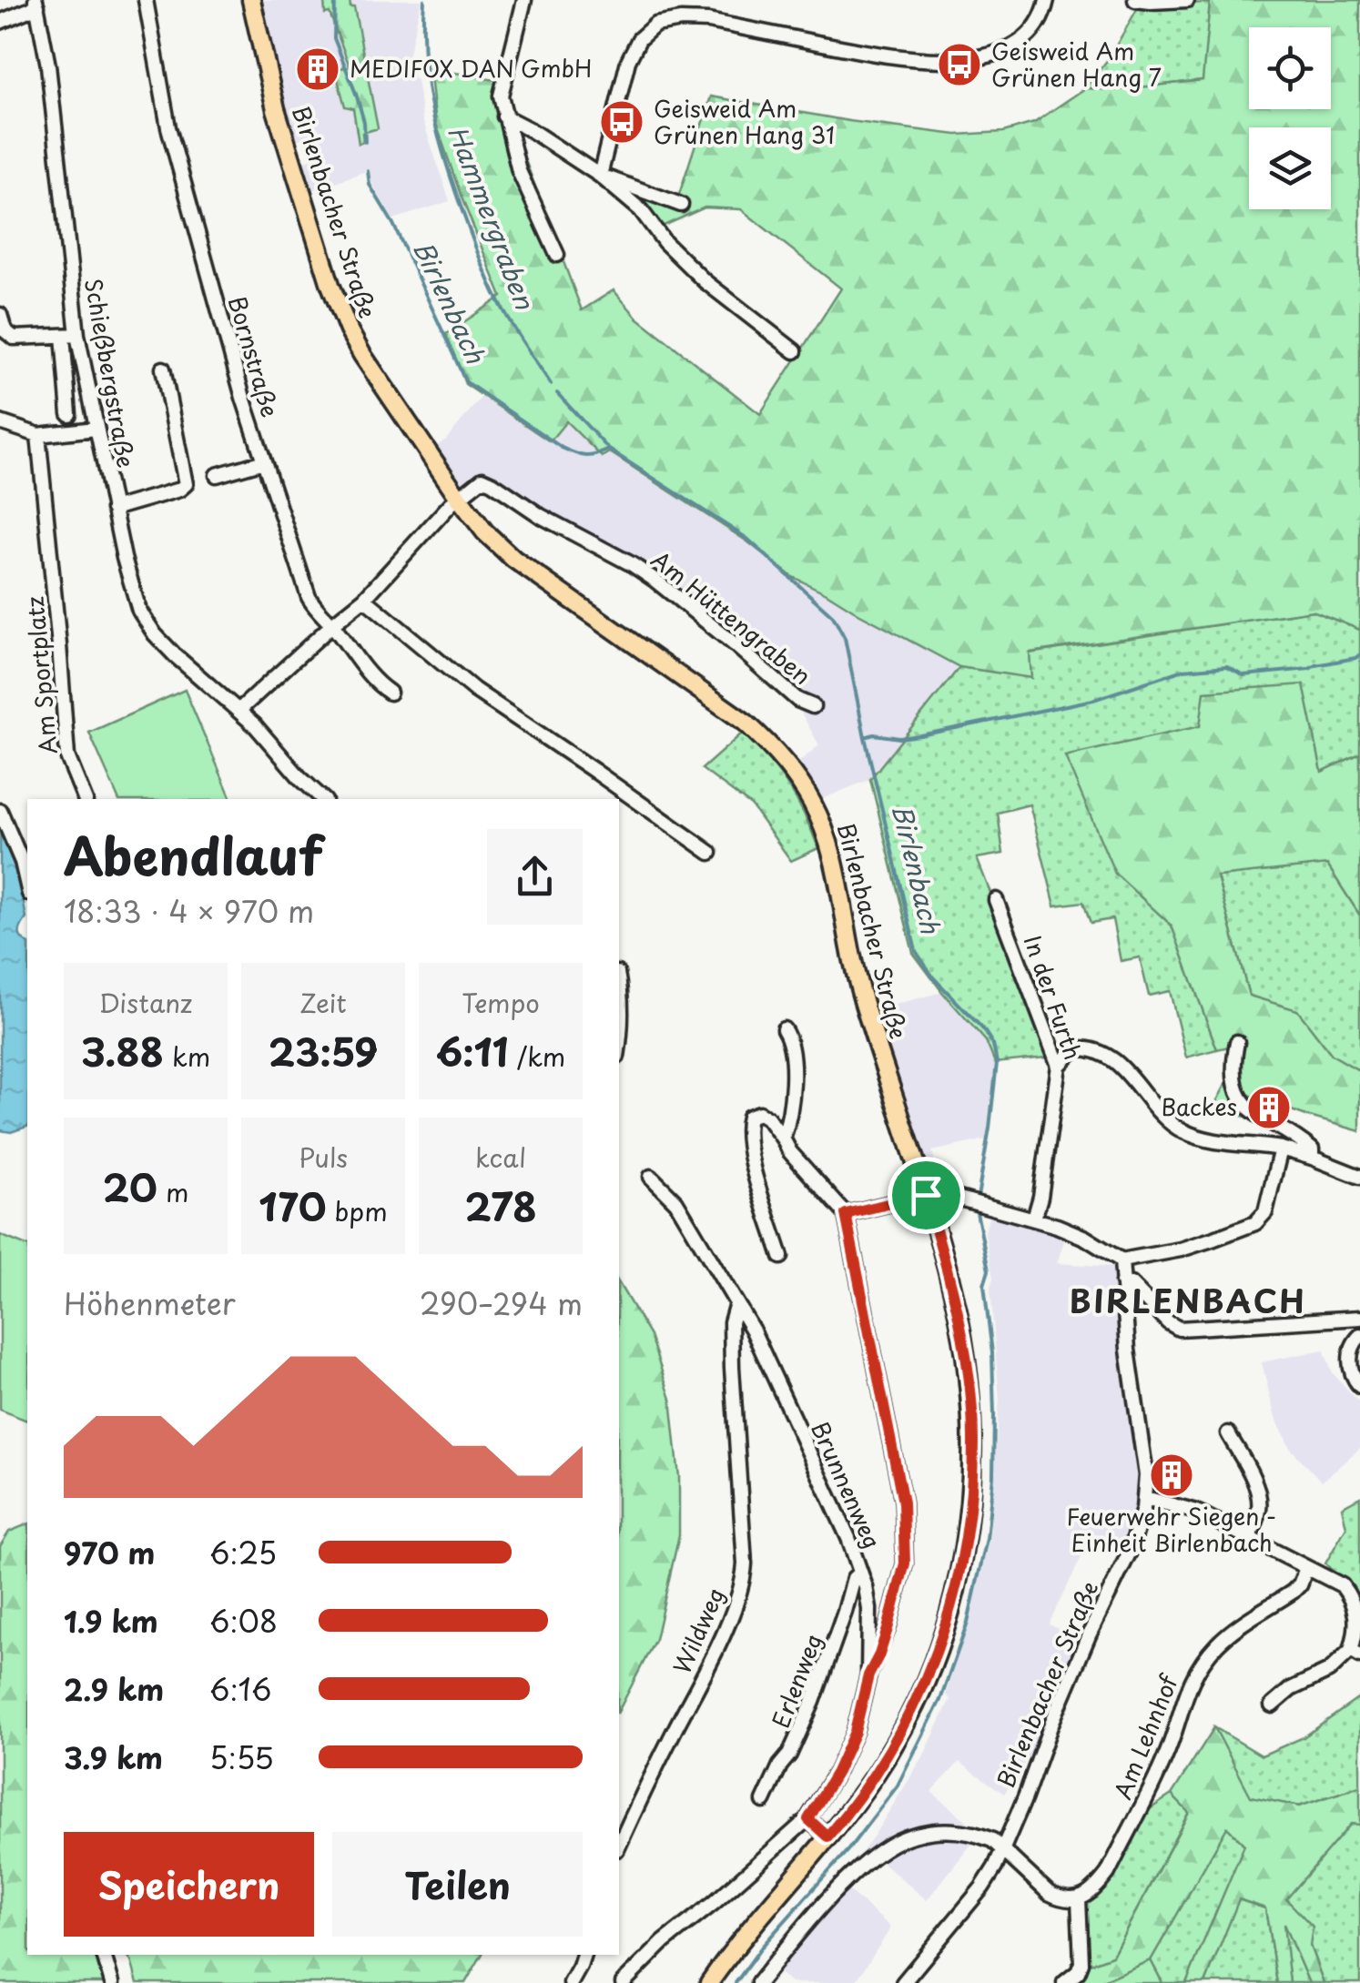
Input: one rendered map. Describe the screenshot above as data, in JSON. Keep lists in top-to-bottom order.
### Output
{
  "streets": {
    "main road": ["Birlenbacher Straße"],
    "street": [
      "Bornstraße",
      "Schießbergstraße",
      "Am Hüttengraben",
      "Am Sportplatz",
      "In der Furth",
      "Brunnenweg",
      "Wildweg",
      "Erlenweg",
      "Am Lehnhof"
    ]
  },
  "crossings": [
    ["Birlenbacher Straße", "Am Hüttengraben"],
    ["Brunnenweg", "Wildweg"],
    ["Brunnenweg", "Erlenweg"]
  ],
  "districts": ["BIRLENBACH"],
  "water": ["Hammergraben", "Birlenbach"],
  "places": {
    "bus stop": ["Geisweid Am Grünen Hang 7", "Geisweid Am Grünen Hang 31"],
    "building": ["MEDIFOX DAN GmbH", "Backes", "Feuerwehr Siegen - Einheit Birlenbach"]
  },
  "page": {
    "heading": ["Abendlauf", "18:33 · 4 × 970 m"],
    "stats": [
      ["Distanz", "3.88 km"],
      ["Zeit", "23:59"],
      ["Tempo", "6:11 /km"],
      ["20 m"],
      ["Puls", "170 bpm"],
      ["kcal", "278"]
    ],
    "chart": ["Höhenmeter", "290–294 m"],
    "list": [
      {
        "name": "970 m",
        "note": "6:25"
      },
      {
        "name": "1.9 km",
        "note": "6:08"
      },
      {
        "name": "2.9 km",
        "note": "6:16"
      },
      {
        "name": "3.9 km",
        "note": "5:55"
      }
    ],
    "buttons": ["Speichern", "Teilen"]
  }
}
